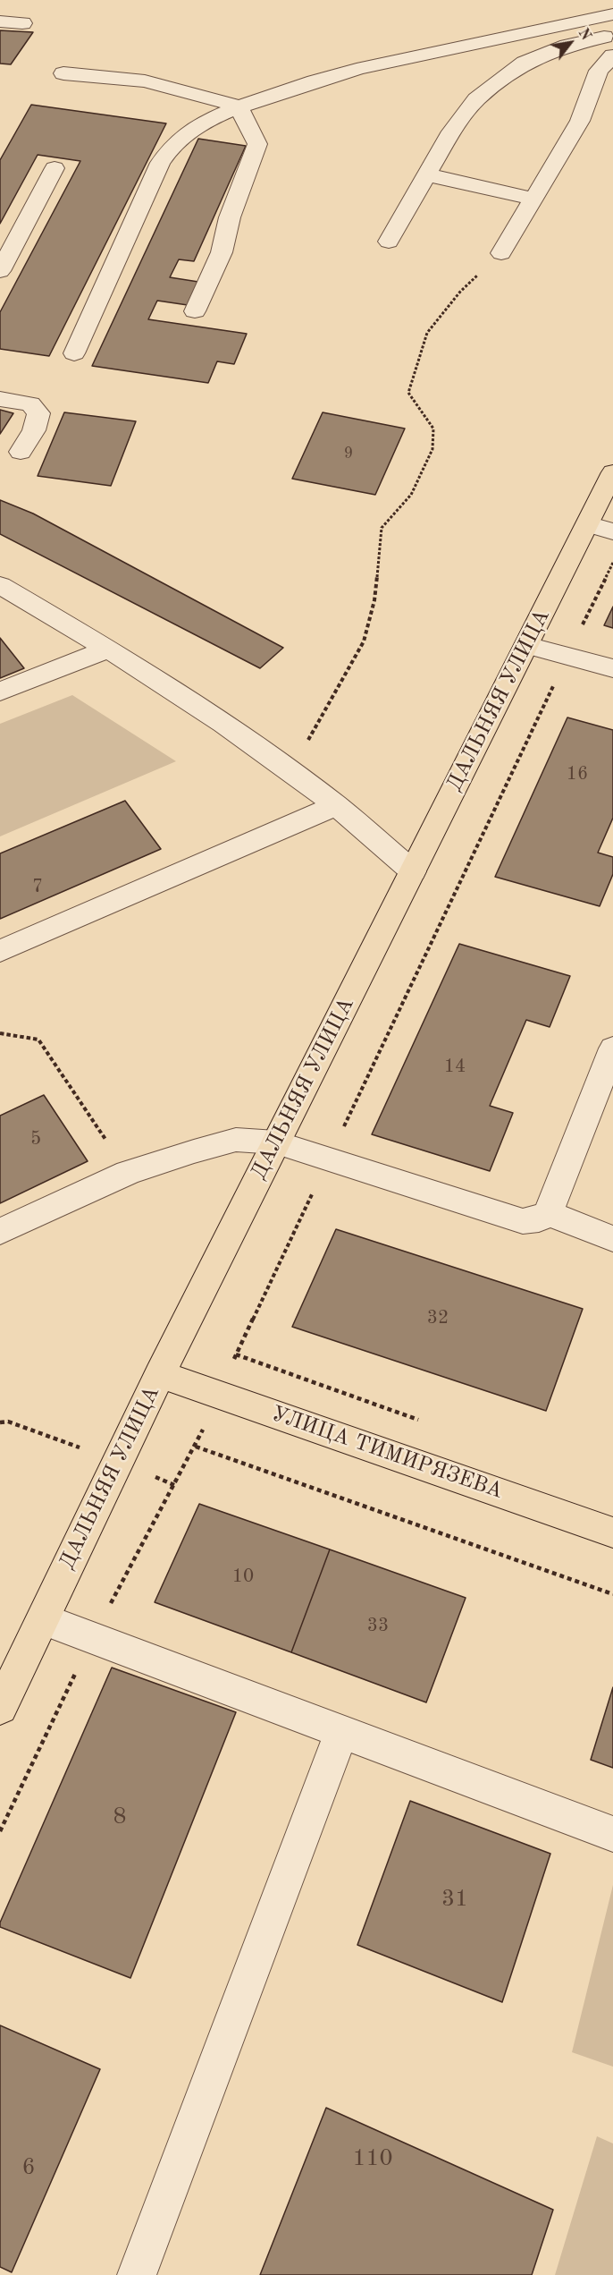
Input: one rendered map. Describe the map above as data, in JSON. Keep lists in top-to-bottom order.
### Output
{
  "streets": {
    "main road": ["ДАЛЬНЯЯ УЛИЦА", "УЛИЦА ТИМИРЯЗЕВА"]
  },
  "crossings": [
    ["ДАЛЬНЯЯ УЛИЦА", "УЛИЦА ТИМИРЯЗЕВА"]
  ],
  "house_numbers": [
    "9",
    "16",
    "7",
    "14",
    "5",
    "32",
    "10",
    "33",
    "8",
    "31",
    "110",
    "6"
  ],
  "north": "top right"
}
